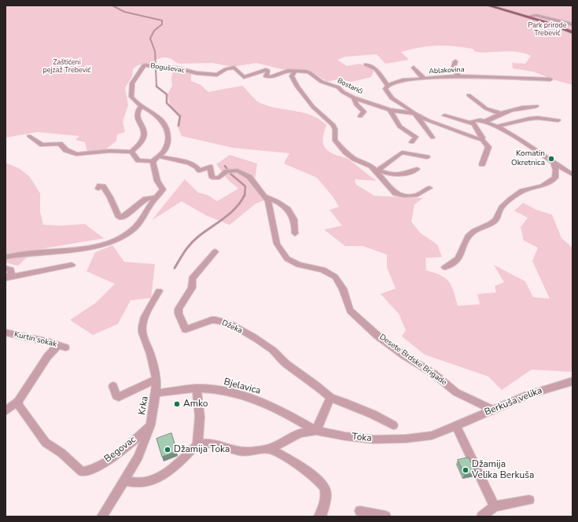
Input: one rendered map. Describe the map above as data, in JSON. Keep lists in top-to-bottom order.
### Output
{
  "streets": {
    "street": [
      "Boguševac",
      "Ablakovina",
      "Bostarići",
      "Džeka",
      "Kurtin sokak",
      "Desete Brdske Brigade",
      "Bjelavica",
      "Berkuša velika",
      "Krka",
      "Toka",
      "Begovac"
    ]
  },
  "crossings": [
    ["Boguševac", "Bostarići"],
    ["Kurtin sokak", "Begovac"],
    ["Desete Brdske Brigade", "Berkuša velika"],
    ["Bjelavica", "Krka"],
    ["Bjelavica", "Toka"],
    ["Berkuša velika", "Toka"],
    ["Krka", "Begovac"]
  ],
  "parks": ["Park prirode Trebević", "Zaštićeni pejzaž Trebević"],
  "places": [
    "Komatin Okretnica",
    "Amko",
    "Džamija Toka",
    "Džamija Velika Berkuša"
  ]
}
